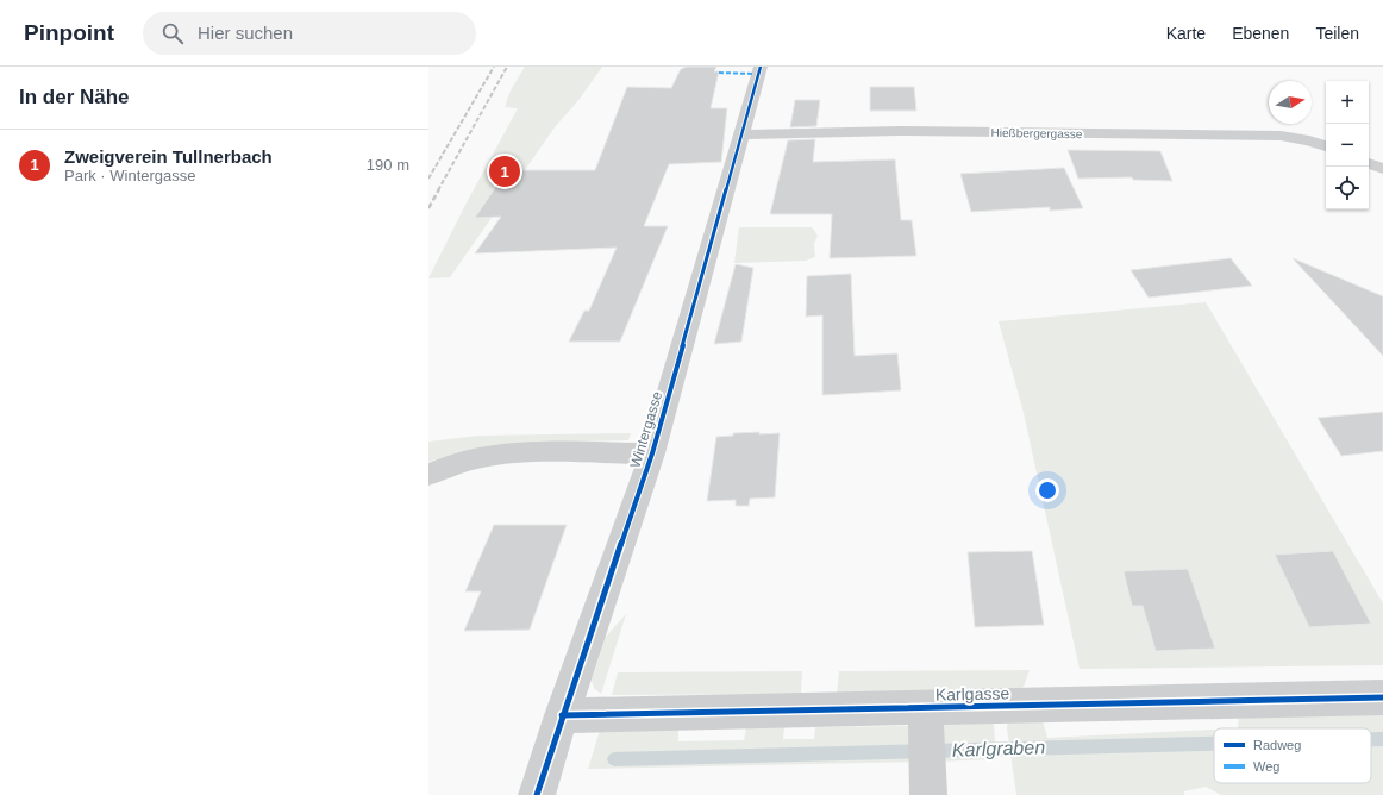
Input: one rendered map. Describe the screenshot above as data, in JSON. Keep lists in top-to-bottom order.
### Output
{
  "streets": {
    "street": ["Hießbergergasse", "Wintergasse", "Karlgasse"]
  },
  "crossings": [
    ["Hießbergergasse", "Wintergasse"],
    ["Wintergasse", "Karlgasse"]
  ],
  "water": ["Karlgraben"],
  "legend": ["Radweg", "Weg"],
  "north": "right",
  "page": {
    "header": "Pinpoint",
    "search": "Hier suchen",
    "nav": ["Karte", "Ebenen", "Teilen"],
    "heading": "In der Nähe",
    "map_buttons": ["+", "−"],
    "list": [
      {
        "mark": "1",
        "name": "Zweigverein Tullnerbach",
        "note": "Park · Wintergasse",
        "value": "190 m"
      }
    ],
    "pins": "1"
  }
}
